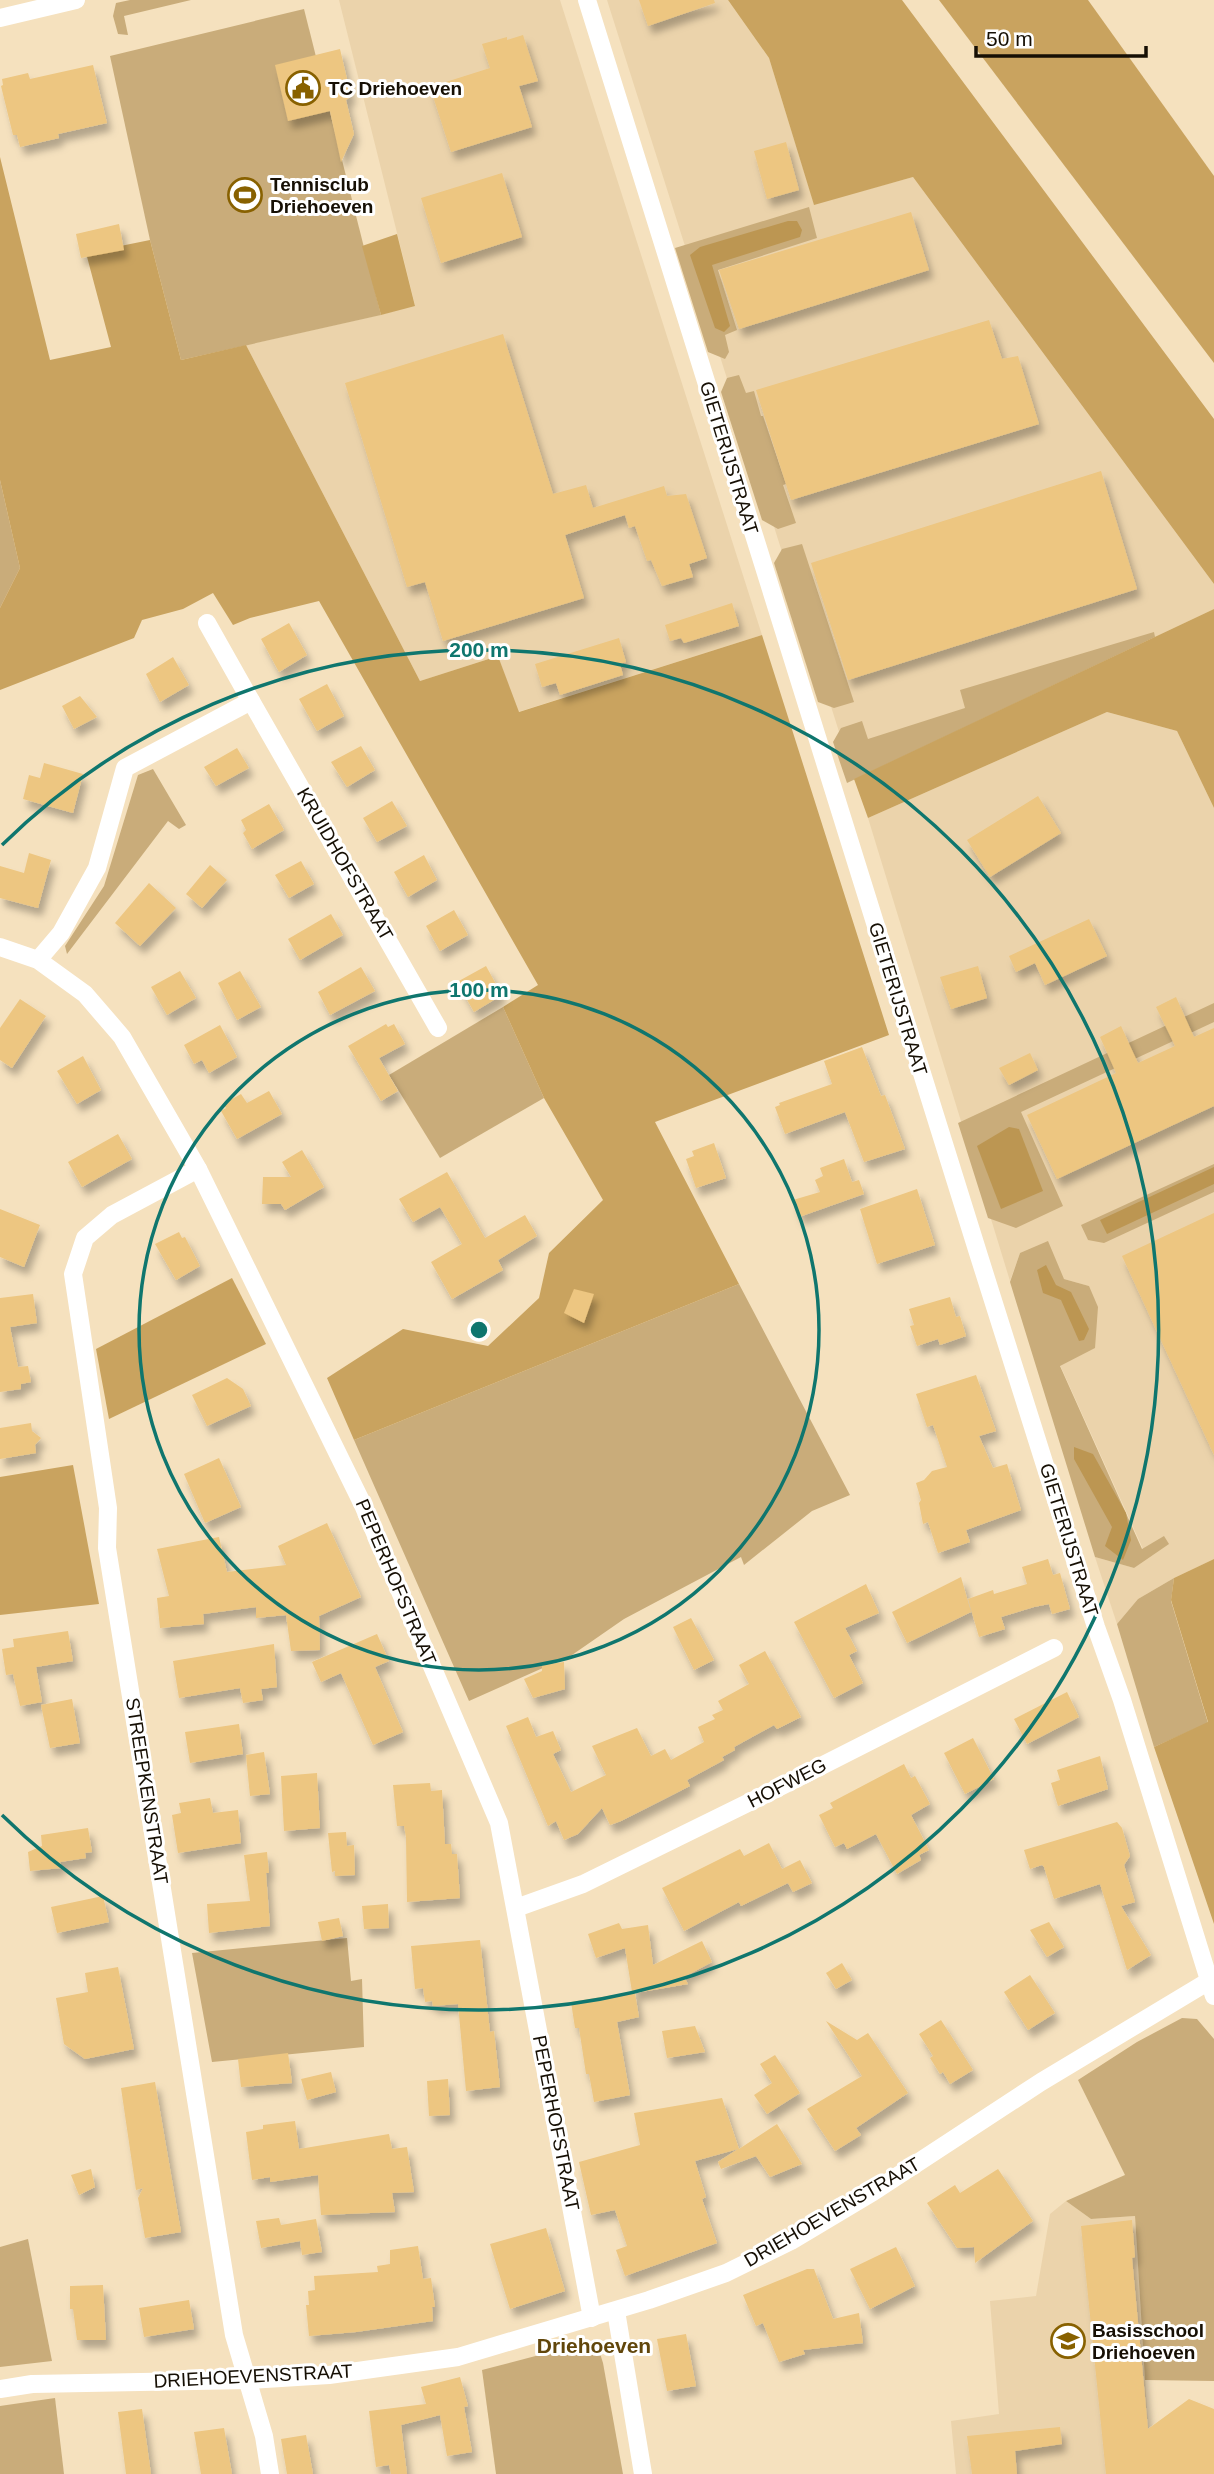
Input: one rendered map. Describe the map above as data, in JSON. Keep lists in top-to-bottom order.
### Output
{
  "streets": {
    "street": [
      "GIETERIJSTRAAT",
      "KRUIDHOFSTRAAT",
      "PEPERHOFSTRAAT",
      "HOFWEG",
      "STREEPKENSTRAAT",
      "DRIEHOEVENSTRAAT"
    ]
  },
  "crossings": [
    ["GIETERIJSTRAAT", "DRIEHOEVENSTRAAT"],
    ["PEPERHOFSTRAAT", "HOFWEG"],
    ["PEPERHOFSTRAAT", "STREEPKENSTRAAT"],
    ["PEPERHOFSTRAAT", "DRIEHOEVENSTRAAT"],
    ["STREEPKENSTRAAT", "DRIEHOEVENSTRAAT"]
  ],
  "districts": ["Driehoeven"],
  "places": {
    "public building": ["TC Driehoeven"],
    "sports": ["Tennisclub Driehoeven"],
    "school or university": ["Basisschool Driehoeven"]
  },
  "scale_bar": "50 m",
  "rings": ["200 m", "100 m"]
}
